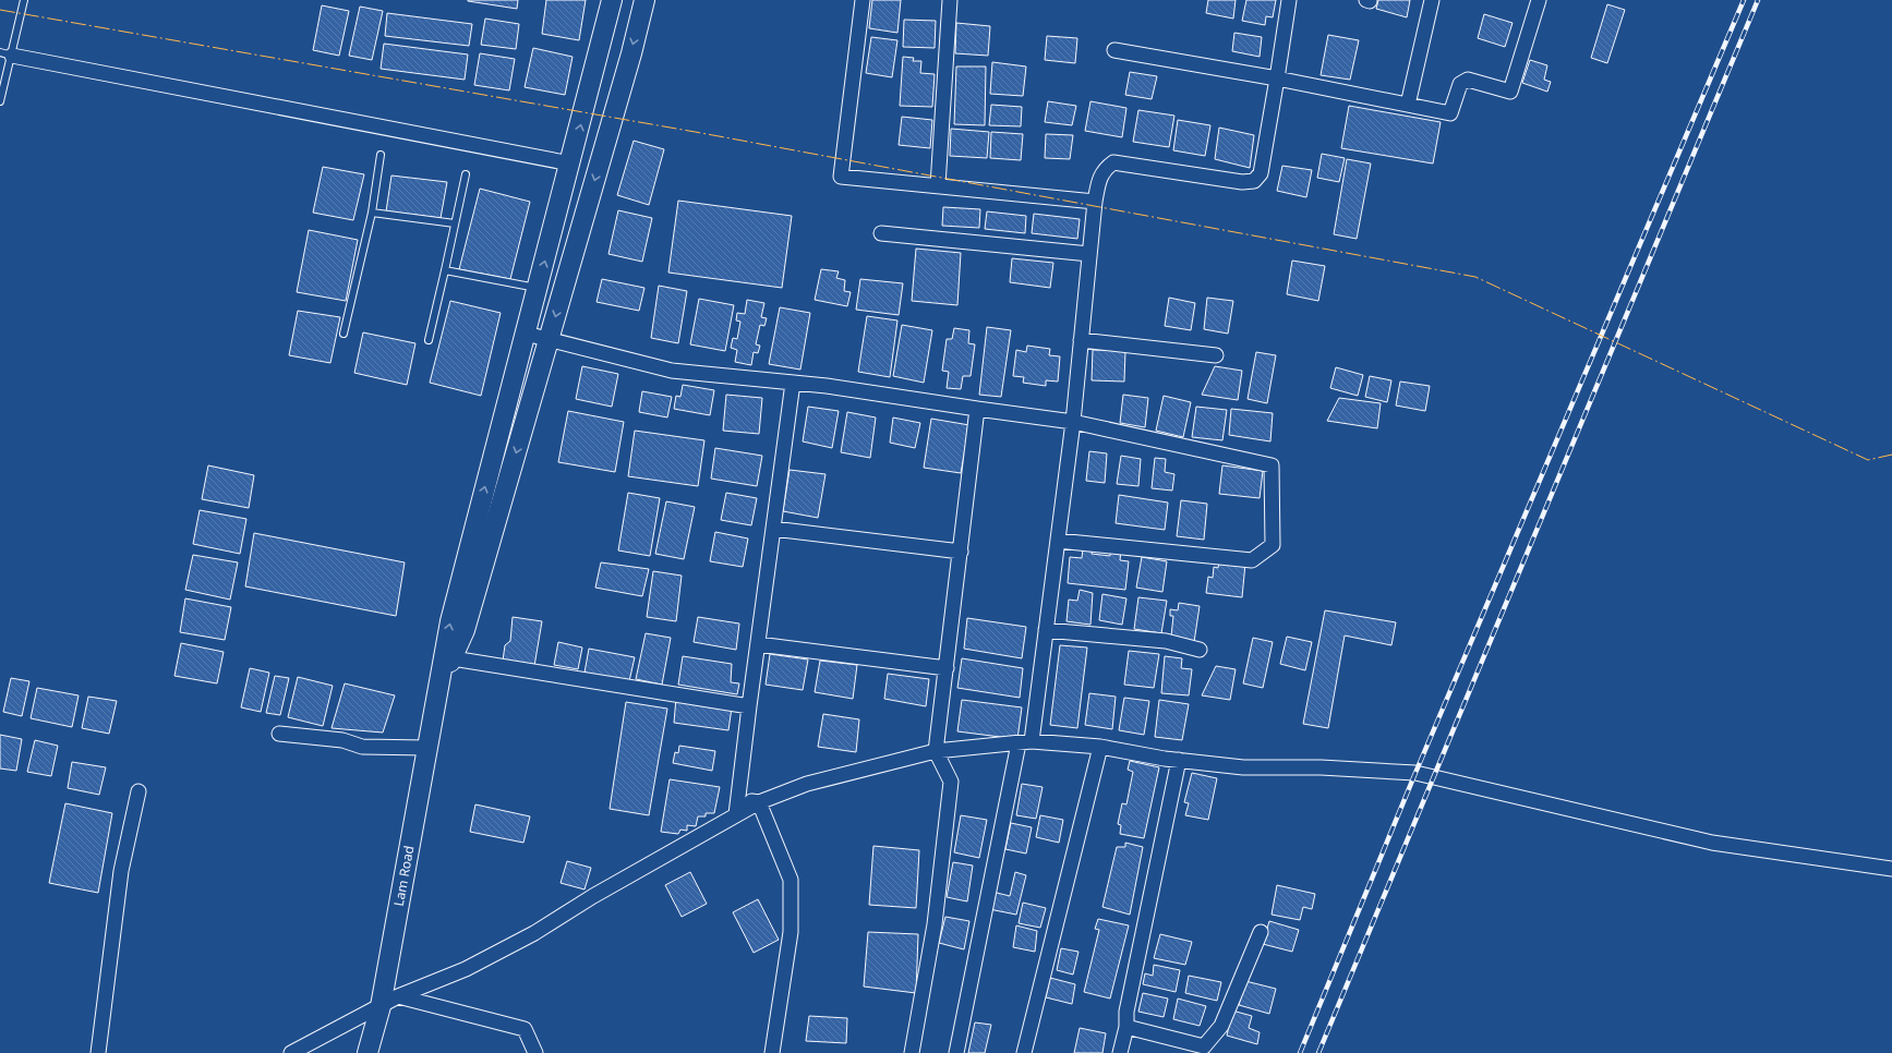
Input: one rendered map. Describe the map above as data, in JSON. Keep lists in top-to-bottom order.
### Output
{
  "streets": {
    "main road": ["Lam Road"]
  }
}
